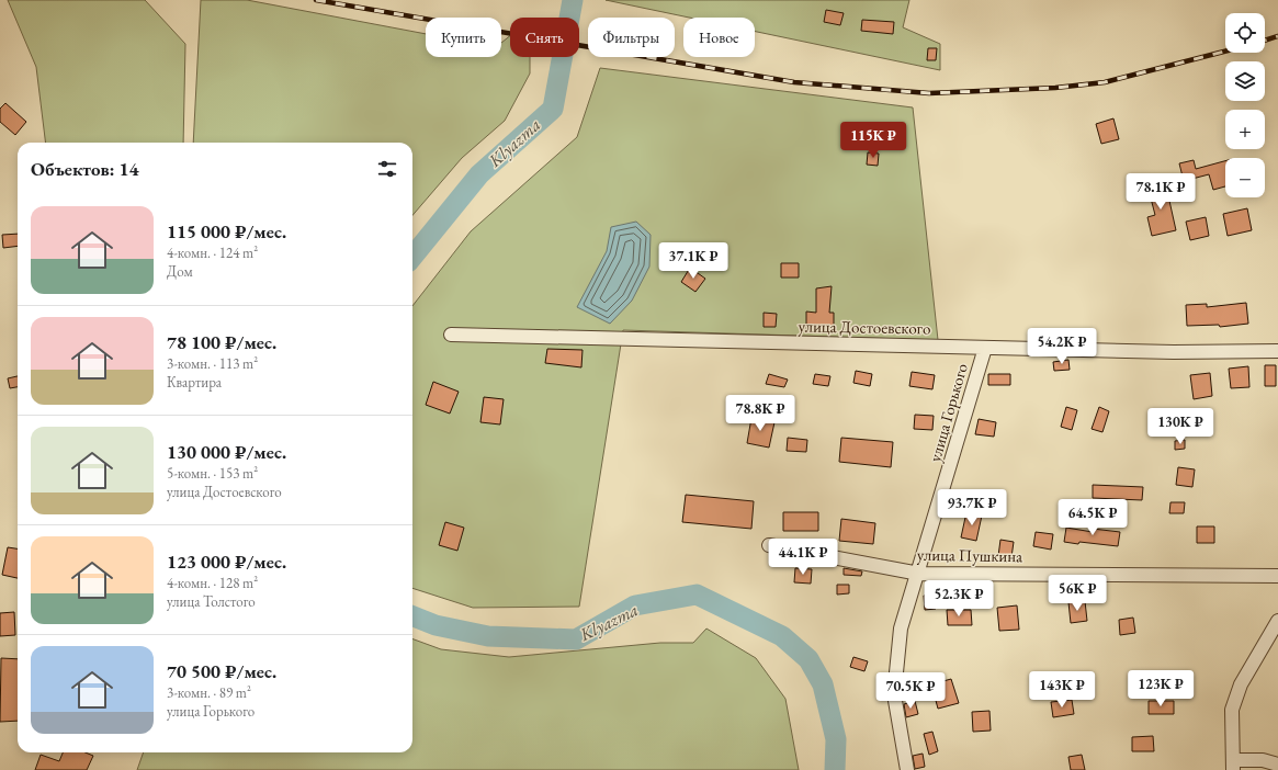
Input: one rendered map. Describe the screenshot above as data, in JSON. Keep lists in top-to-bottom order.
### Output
{
  "streets": {
    "street": ["улица Достоевского", "улица Горького", "улица Пушкина"]
  },
  "crossings": [
    ["улица Достоевского", "улица Горького"],
    ["улица Горького", "улица Пушкина"]
  ],
  "water": ["Klyazma"],
  "page": {
    "map_buttons": ["+", "−"],
    "chip": [
      "Купить",
      "Снять",
      "Фильтры",
      "Новое"
    ],
    "price": [
      "115K ₽",
      "78.1K ₽",
      "37.1K ₽",
      "54.2K ₽",
      "78.8K ₽",
      "130K ₽",
      "93.7K ₽",
      "64.5K ₽",
      "44.1K ₽",
      "56K ₽",
      "52.3K ₽",
      "123K ₽",
      "143K ₽",
      "70.5K ₽"
    ],
    "heading": "Объектов: 14",
    "list": [
      {
        "name": "115 000 ₽/мес.",
        "note": "4-комн. · 124 m² · Дом"
      },
      {
        "name": "78 100 ₽/мес.",
        "note": "3-комн. · 113 m² · Квартира"
      },
      {
        "name": "130 000 ₽/мес.",
        "note": "5-комн. · 153 m² · улица Достоевского"
      },
      {
        "name": "123 000 ₽/мес.",
        "note": "4-комн. · 128 m² · улица Толстого"
      },
      {
        "name": "70 500 ₽/мес.",
        "note": "3-комн. · 89 m² · улица Горького"
      }
    ]
  }
}
